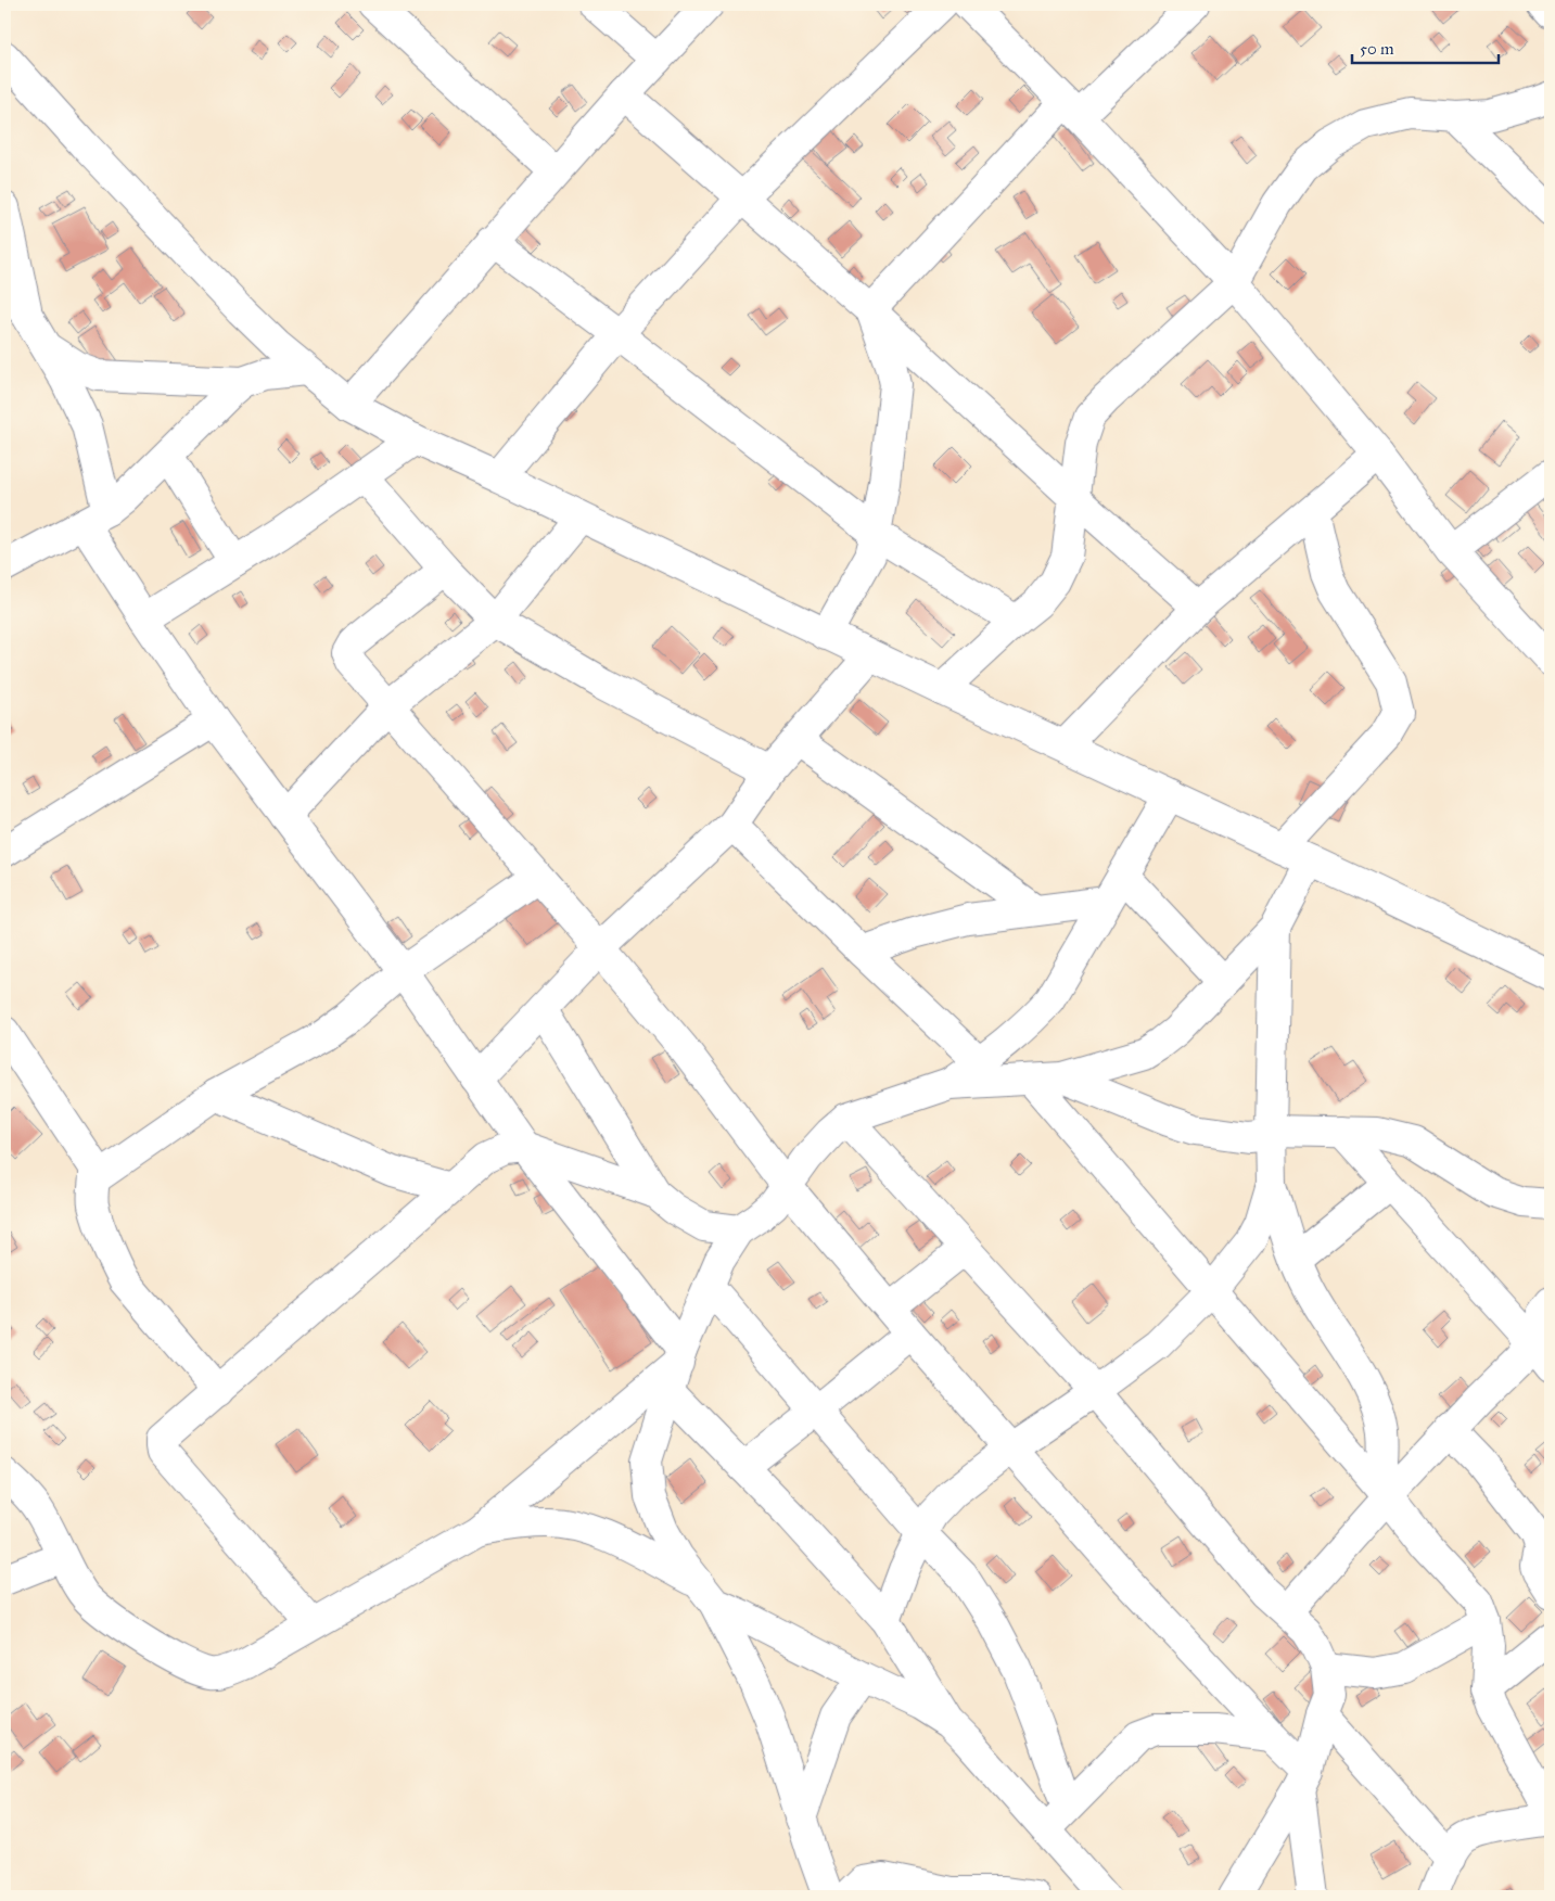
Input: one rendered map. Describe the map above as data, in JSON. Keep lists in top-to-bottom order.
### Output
{
  "scale_bar": "50 m"
}
